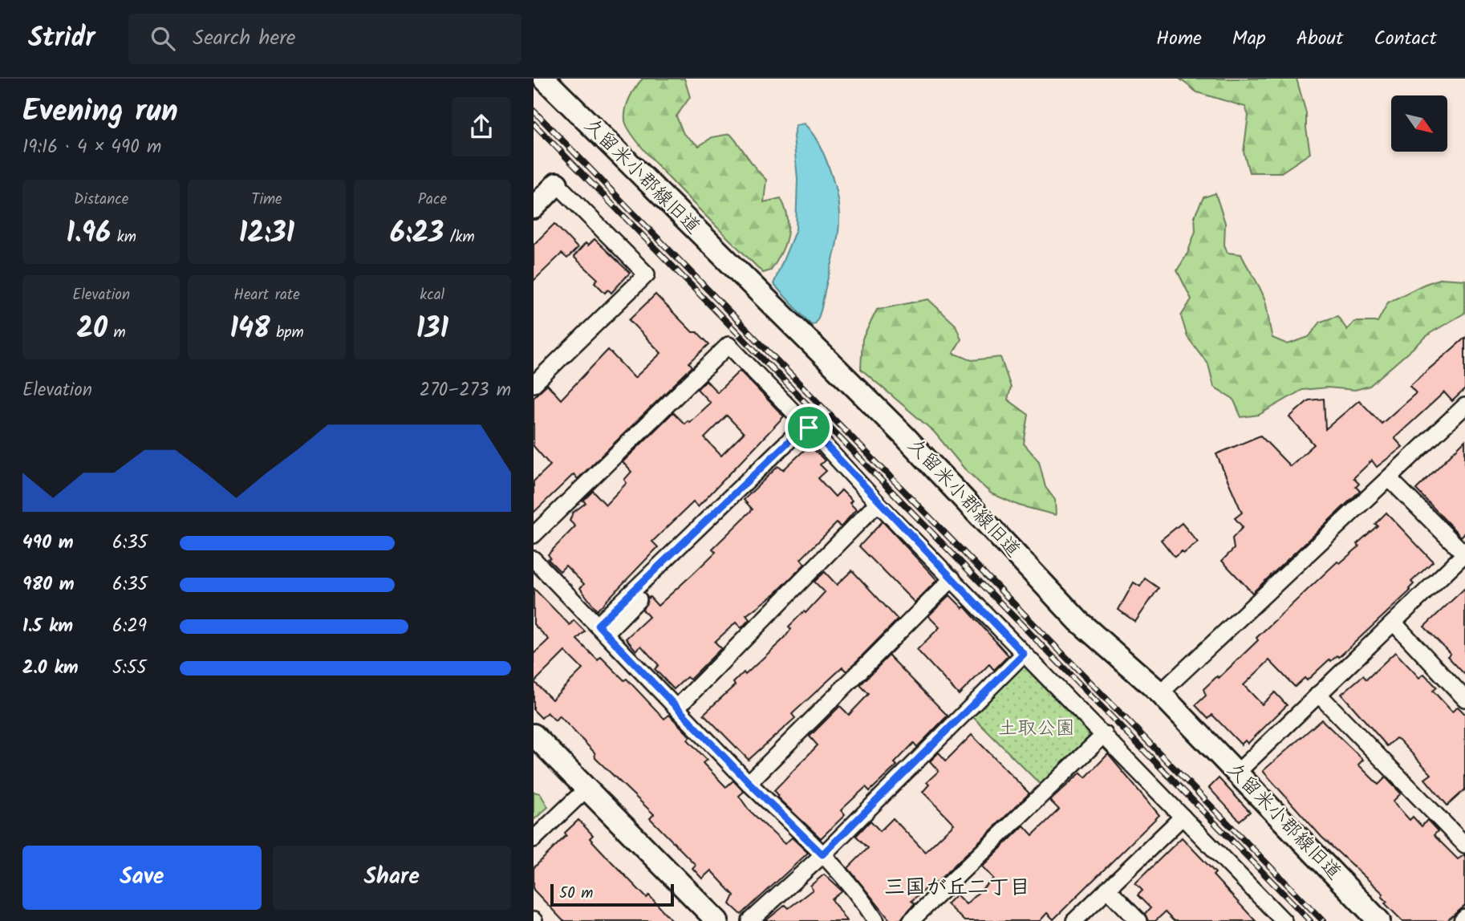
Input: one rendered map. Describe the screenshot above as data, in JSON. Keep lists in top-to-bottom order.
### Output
{
  "streets": {
    "street": ["久留米小郡線旧道"]
  },
  "districts": ["三国が丘二丁目"],
  "parks": ["土取公園"],
  "scale_bar": "50 m",
  "north": "bottom right",
  "page": {
    "header": "Stridr",
    "search": "Search here",
    "nav": [
      "Home",
      "Map",
      "About",
      "Contact"
    ],
    "heading": ["Evening run", "19:16 · 4 × 490 m"],
    "stats": [
      ["Distance", "1.96 km"],
      ["Time", "12:31"],
      ["Pace", "6:23 /km"],
      ["Elevation", "20 m"],
      ["Heart rate", "148 bpm"],
      ["kcal", "131"]
    ],
    "chart": ["Elevation", "270–273 m"],
    "list": [
      {
        "name": "490 m",
        "note": "6:35"
      },
      {
        "name": "980 m",
        "note": "6:35"
      },
      {
        "name": "1.5 km",
        "note": "6:29"
      },
      {
        "name": "2.0 km",
        "note": "5:55"
      }
    ],
    "buttons": ["Save", "Share"],
    "scale": "50 m"
  }
}
